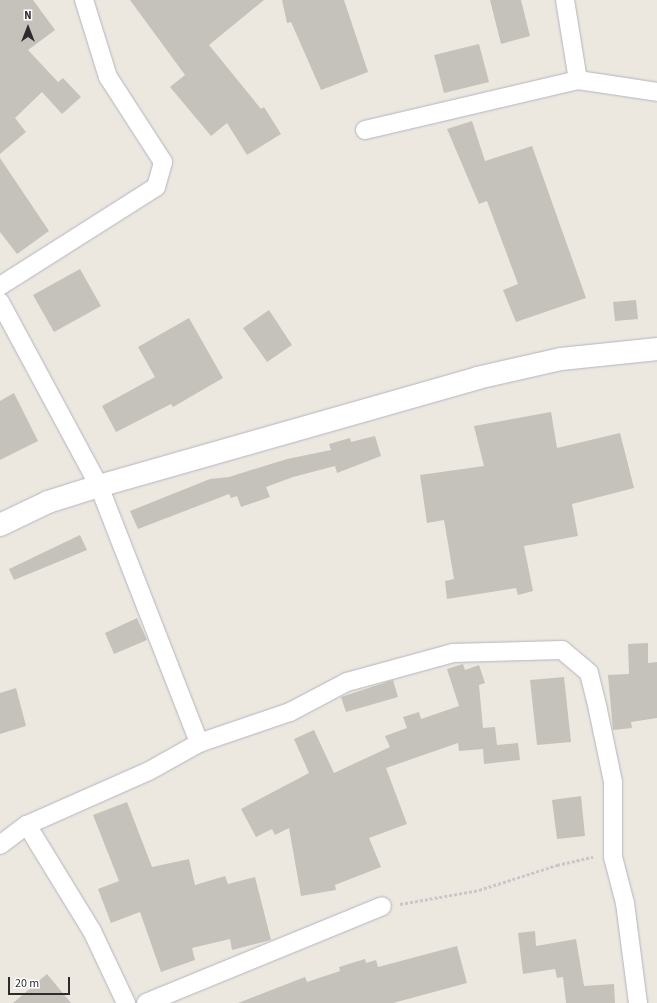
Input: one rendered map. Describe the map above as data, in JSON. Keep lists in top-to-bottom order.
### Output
{
  "scale_bar": "20 m",
  "north": "top"
}
